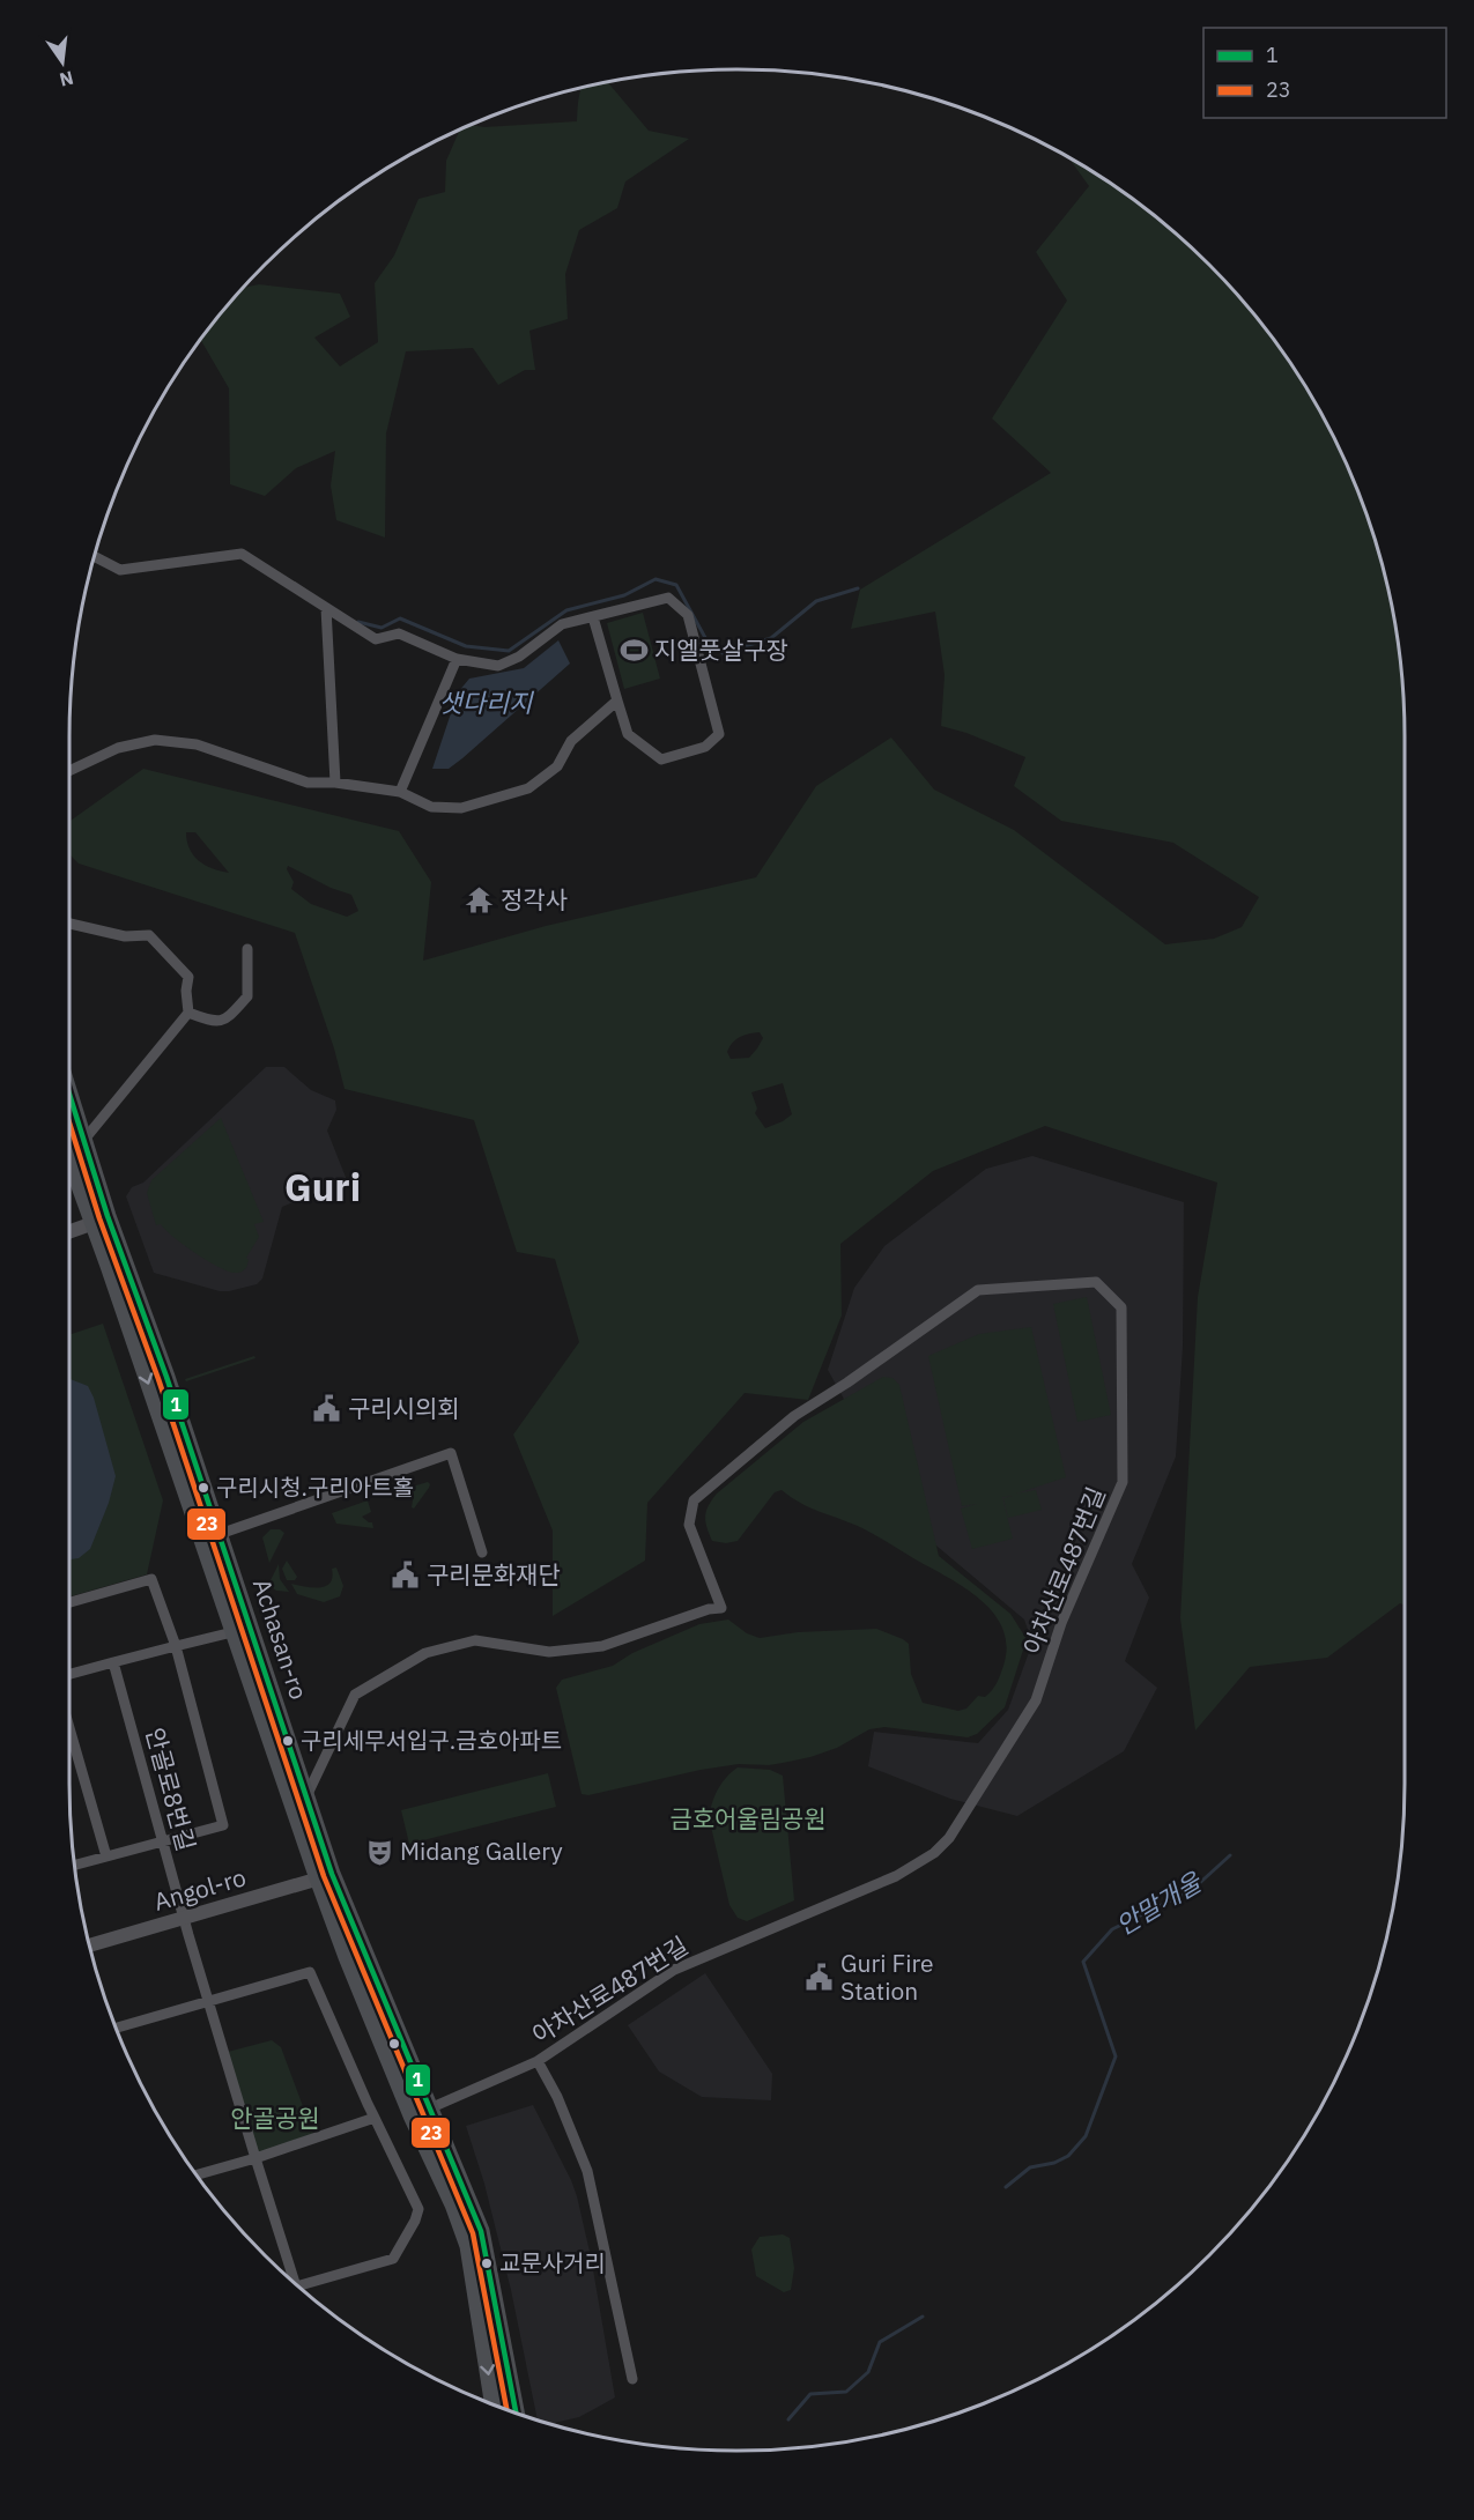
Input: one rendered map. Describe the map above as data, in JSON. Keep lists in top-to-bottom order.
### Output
{
  "streets": {
    "main road": ["Achasan-ro"],
    "street": ["아차산로487번길", "안골로8번길", "Angol-ro"]
  },
  "crossings": [
    ["아차산로487번길", "Achasan-ro"],
    ["Achasan-ro", "Angol-ro"],
    ["안골로8번길", "Angol-ro"]
  ],
  "districts": ["Guri"],
  "water": ["샛다리지", "안말개울"],
  "parks": ["금호어울림공원", "안골공원"],
  "places": {
    "sports": ["지엘풋살구장"],
    "temple": ["정각사"],
    "public building": ["구리시의회", "구리문화재단", "Guri Fire Station"],
    "other": ["구리시청.구리아트홀", "구리세무서입구.금호아파트", "교문사거리"],
    "theatre": ["Midang Gallery"]
  },
  "lines": ["transit line 1", "transit line 23"],
  "legend": ["1", "23"],
  "north": "bottom"
}
